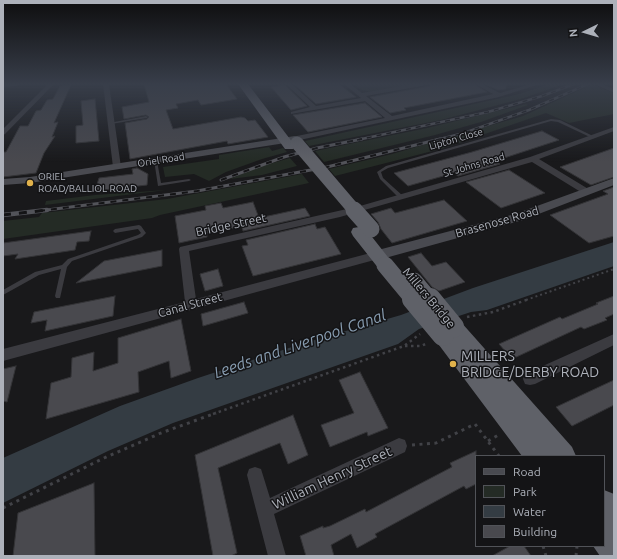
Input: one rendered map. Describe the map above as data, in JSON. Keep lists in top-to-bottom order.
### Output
{
  "streets": {
    "highway": ["Millers Bridge"],
    "main road": ["Oriel Road", "Brasenose Road"],
    "street": [
      "St Johns Road",
      "Bridge Street",
      "Canal Street",
      "William Henry Street"
    ],
    "lane": ["Lipton Close"]
  },
  "crossings": [
    ["Lipton Close", "St Johns Road"],
    ["Oriel Road", "Millers Bridge"],
    ["St Johns Road", "Bridge Street"],
    ["Brasenose Road", "Millers Bridge"],
    ["Brasenose Road", "Canal Street"],
    ["Bridge Street", "Canal Street"],
    ["Millers Bridge", "Canal Street"]
  ],
  "water": ["Leeds and Liverpool Canal"],
  "places": ["ORIEL ROAD/BALLIOL ROAD", "MILLERS BRIDGE/DERBY ROAD"],
  "legend": [
    "Road",
    "Park",
    "Water",
    "Building"
  ],
  "north": "left"
}
